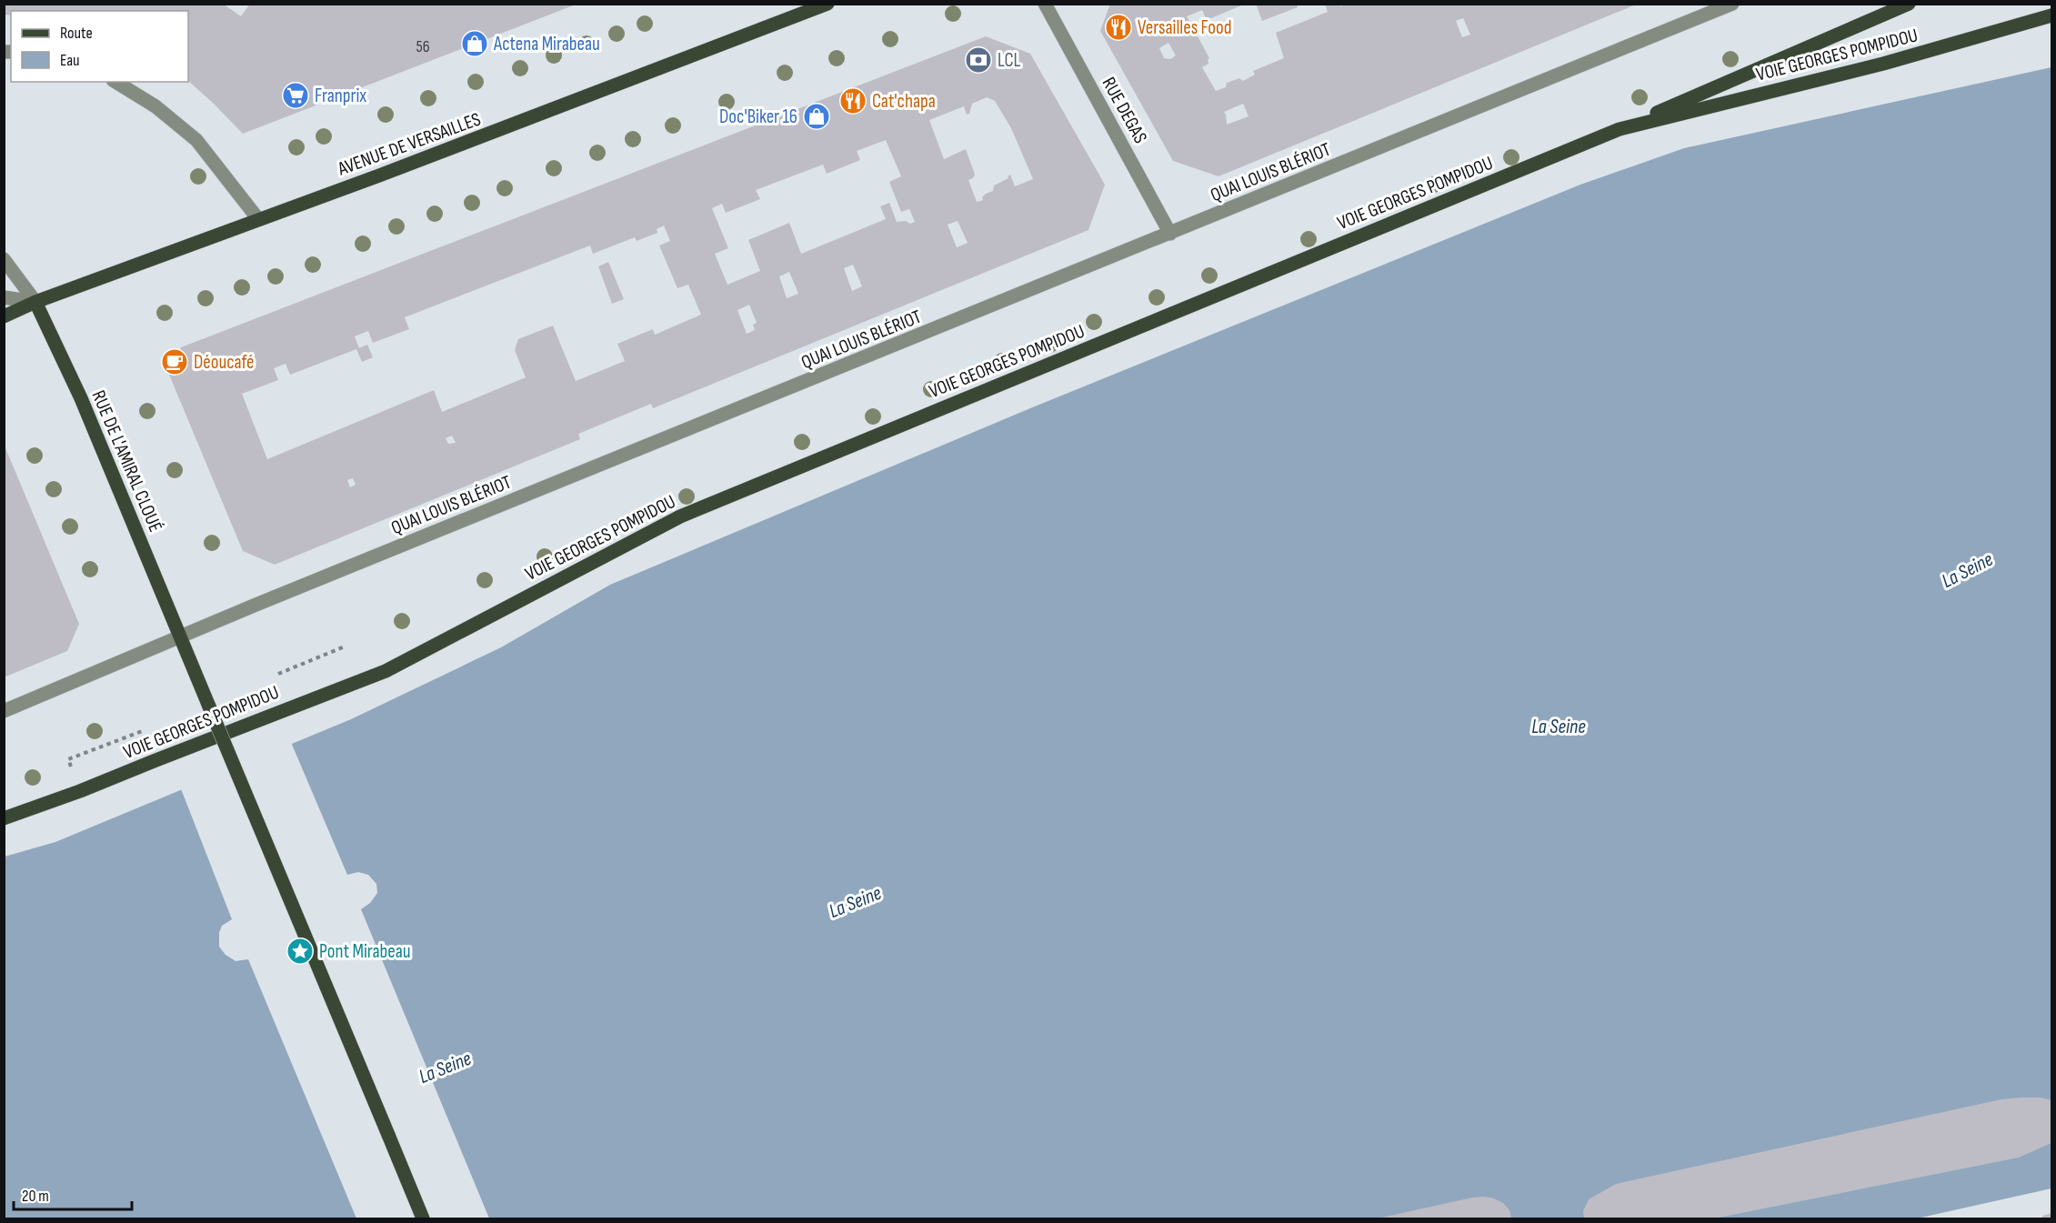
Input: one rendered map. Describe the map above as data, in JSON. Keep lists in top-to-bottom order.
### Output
{
  "streets": {
    "main road": ["VOIE GEORGES POMPIDOU", "AVENUE DE VERSAILLES", "RUE DE L'AMIRAL CLOUÉ"],
    "street": ["RUE DEGAS", "QUAI LOUIS BLÉRIOT"]
  },
  "crossings": [
    ["RUE DEGAS", "QUAI LOUIS BLÉRIOT"],
    ["AVENUE DE VERSAILLES", "RUE DE L'AMIRAL CLOUÉ"],
    ["QUAI LOUIS BLÉRIOT", "RUE DE L'AMIRAL CLOUÉ"]
  ],
  "water": ["La Seine"],
  "places": {
    "restaurant": ["Versailles Food", "Cat'chapa"],
    "shop": ["Actena Mirabeau", "Doc'Biker 16"],
    "bank": ["LCL"],
    "supermarket": ["Franprix"],
    "cafe": ["Déoucafé"],
    "place": ["Pont Mirabeau"]
  },
  "house_numbers": ["56"],
  "legend": ["Route", "Eau"],
  "scale_bar": "20 m"
}
